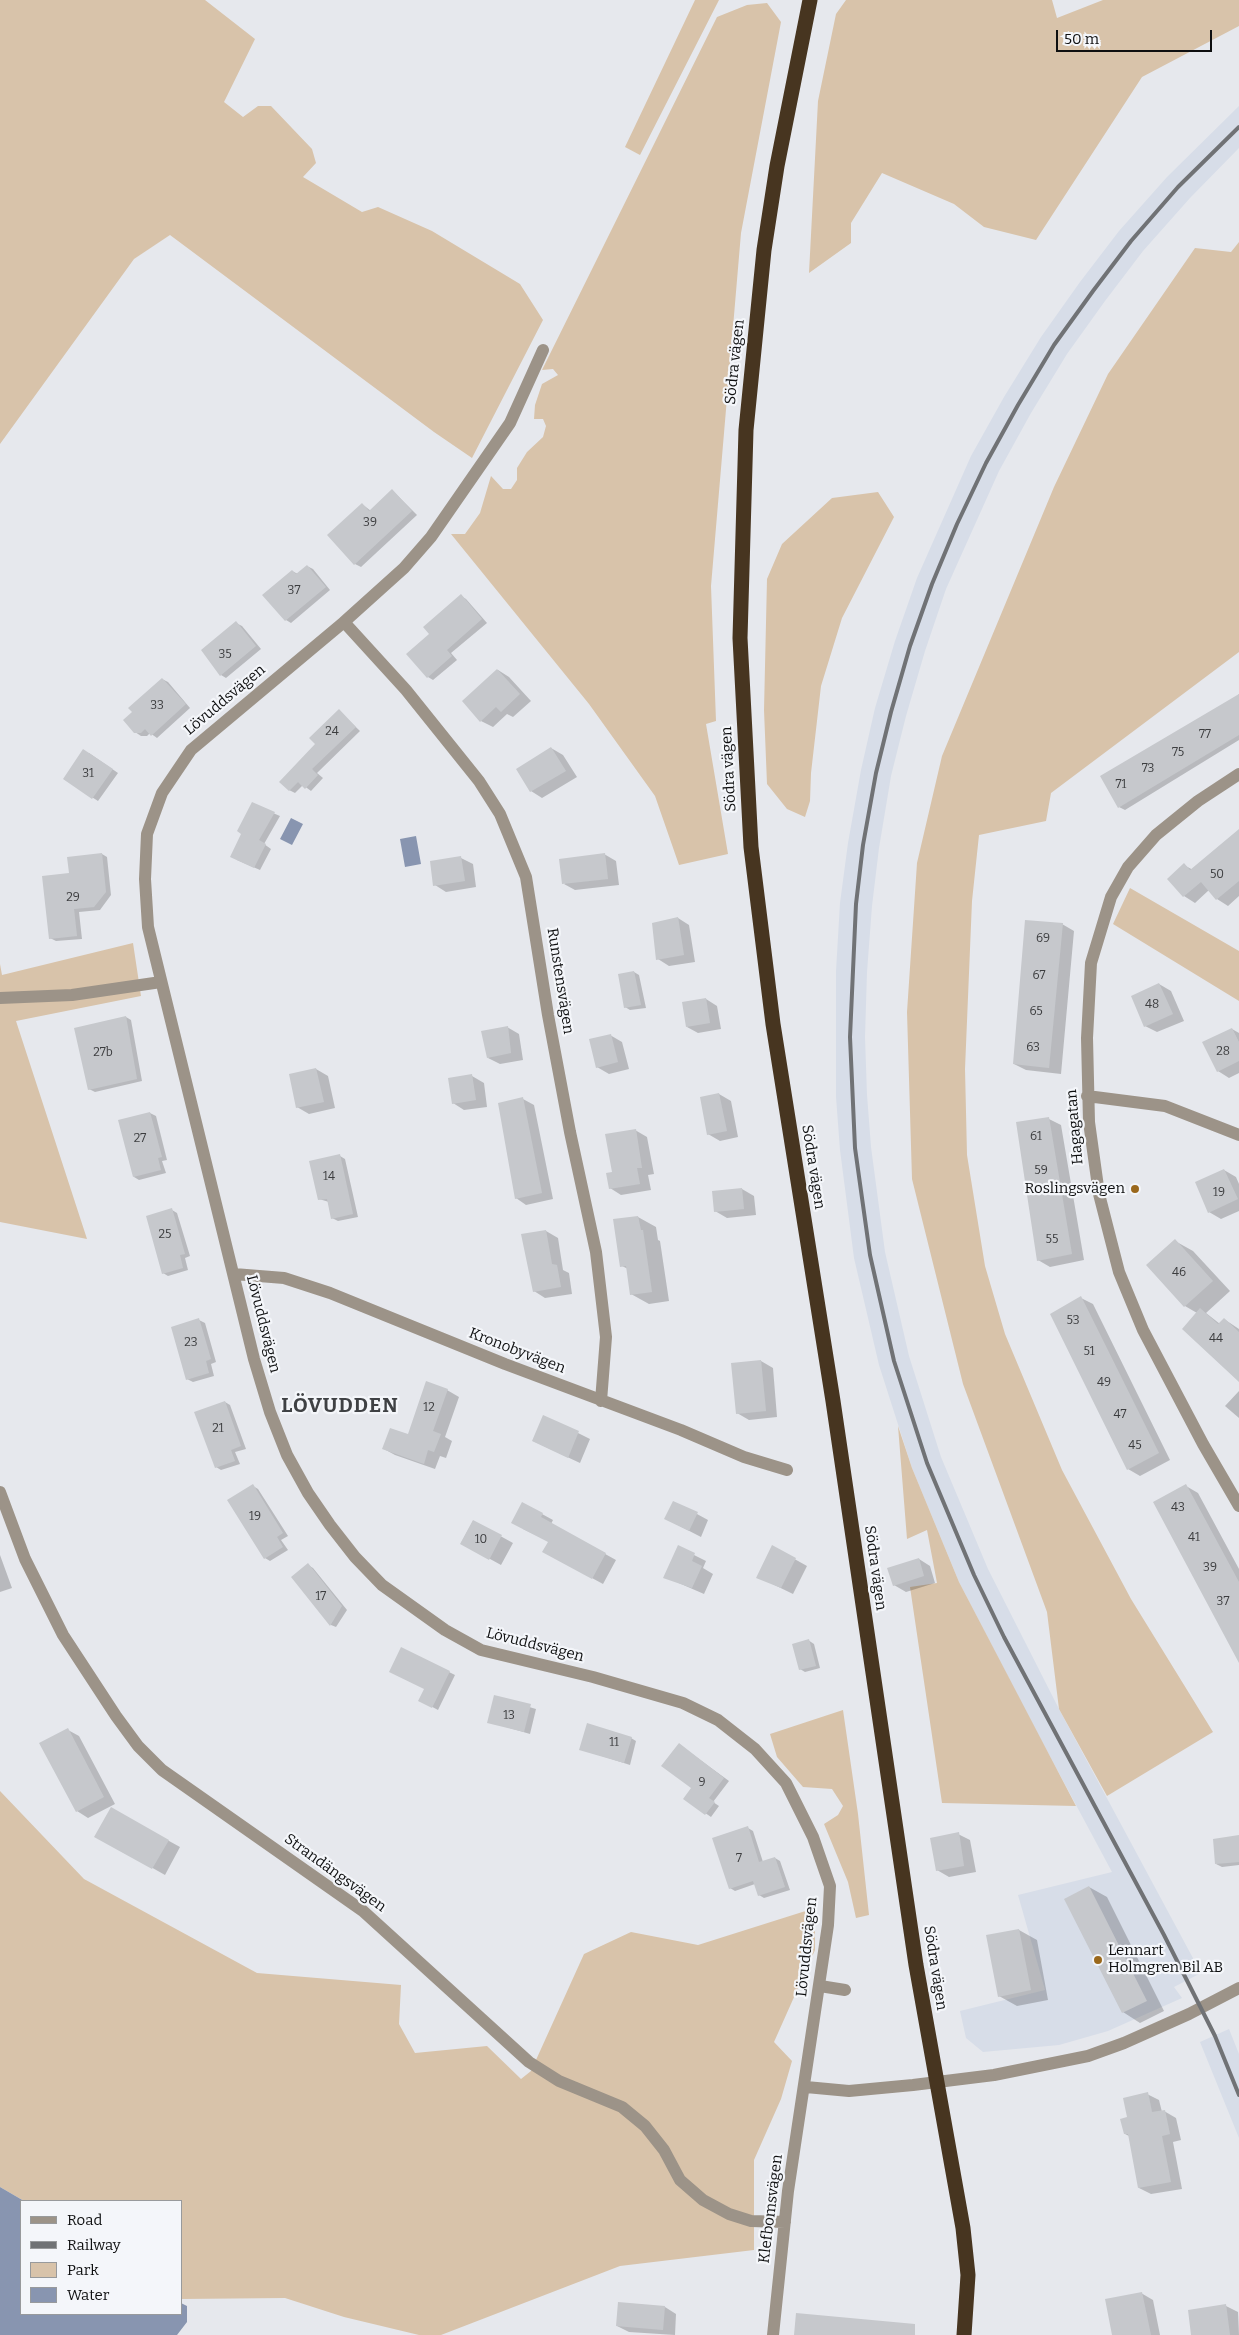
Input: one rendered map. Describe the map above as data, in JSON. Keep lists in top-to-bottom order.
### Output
{
  "streets": {
    "highway": ["Södra vägen"],
    "street": [
      "Lövuddsvägen",
      "Runstensvägen",
      "Hagagatan",
      "Kronobyvägen",
      "Strandängsvägen",
      "Klefbomsvägen"
    ]
  },
  "crossings": [
    ["Lövuddsvägen", "Runstensvägen"],
    ["Lövuddsvägen", "Kronobyvägen"],
    ["Lövuddsvägen", "Klefbomsvägen"],
    ["Runstensvägen", "Kronobyvägen"],
    ["Strandängsvägen", "Klefbomsvägen"]
  ],
  "districts": ["LÖVUDDEN"],
  "places": ["Roslingsvägen", "Lennart Holmgren Bil AB"],
  "house_numbers": [
    "39",
    "37",
    "35",
    "33",
    "24",
    "77",
    "75",
    "73",
    "31",
    "71",
    "50",
    "29",
    "69",
    "67",
    "48",
    "65",
    "63",
    "28",
    "27b",
    "61",
    "27",
    "59",
    "14",
    "19",
    "25",
    "55",
    "46",
    "53",
    "44",
    "23",
    "51",
    "49",
    "12",
    "47",
    "21",
    "45",
    "43",
    "19",
    "41",
    "10",
    "39",
    "17",
    "37",
    "13",
    "11",
    "9",
    "7"
  ],
  "legend": [
    "Road",
    "Railway",
    "Park",
    "Water"
  ],
  "scale_bar": "50 m"
}
